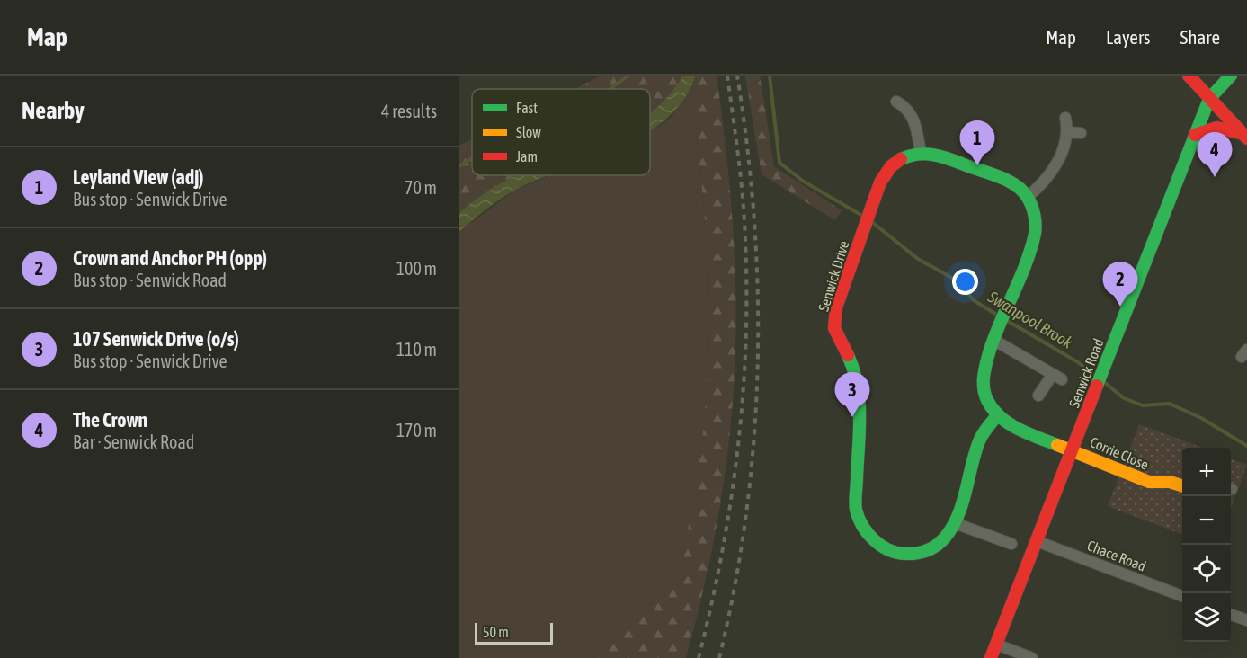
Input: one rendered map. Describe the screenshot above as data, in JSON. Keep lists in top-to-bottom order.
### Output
{
  "streets": {
    "street": [
      "Senwick Drive",
      "Senwick Road",
      "Corrie Close",
      "Chace Road"
    ]
  },
  "crossings": [
    ["Senwick Road", "Corrie Close"],
    ["Senwick Road", "Chace Road"]
  ],
  "water": ["Swanpool Brook"],
  "legend": ["Fast", "Slow", "Jam"],
  "scale_bar": "50 m",
  "page": {
    "header": "Map",
    "nav": ["Map", "Layers", "Share"],
    "heading": ["Nearby", "4 results"],
    "pins": [
      "1",
      "4",
      "2",
      "3"
    ],
    "list": [
      {
        "mark": "1",
        "name": "Leyland View (adj)",
        "note": "Bus stop · Senwick Drive",
        "value": "70 m"
      },
      {
        "mark": "2",
        "name": "Crown and Anchor PH (opp)",
        "note": "Bus stop · Senwick Road",
        "value": "100 m"
      },
      {
        "mark": "3",
        "name": "107 Senwick Drive (o/s)",
        "note": "Bus stop · Senwick Drive",
        "value": "110 m"
      },
      {
        "mark": "4",
        "name": "The Crown",
        "note": "Bar · Senwick Road",
        "value": "170 m"
      }
    ],
    "map_buttons": ["+", "−"],
    "scale": "50 m"
  }
}
